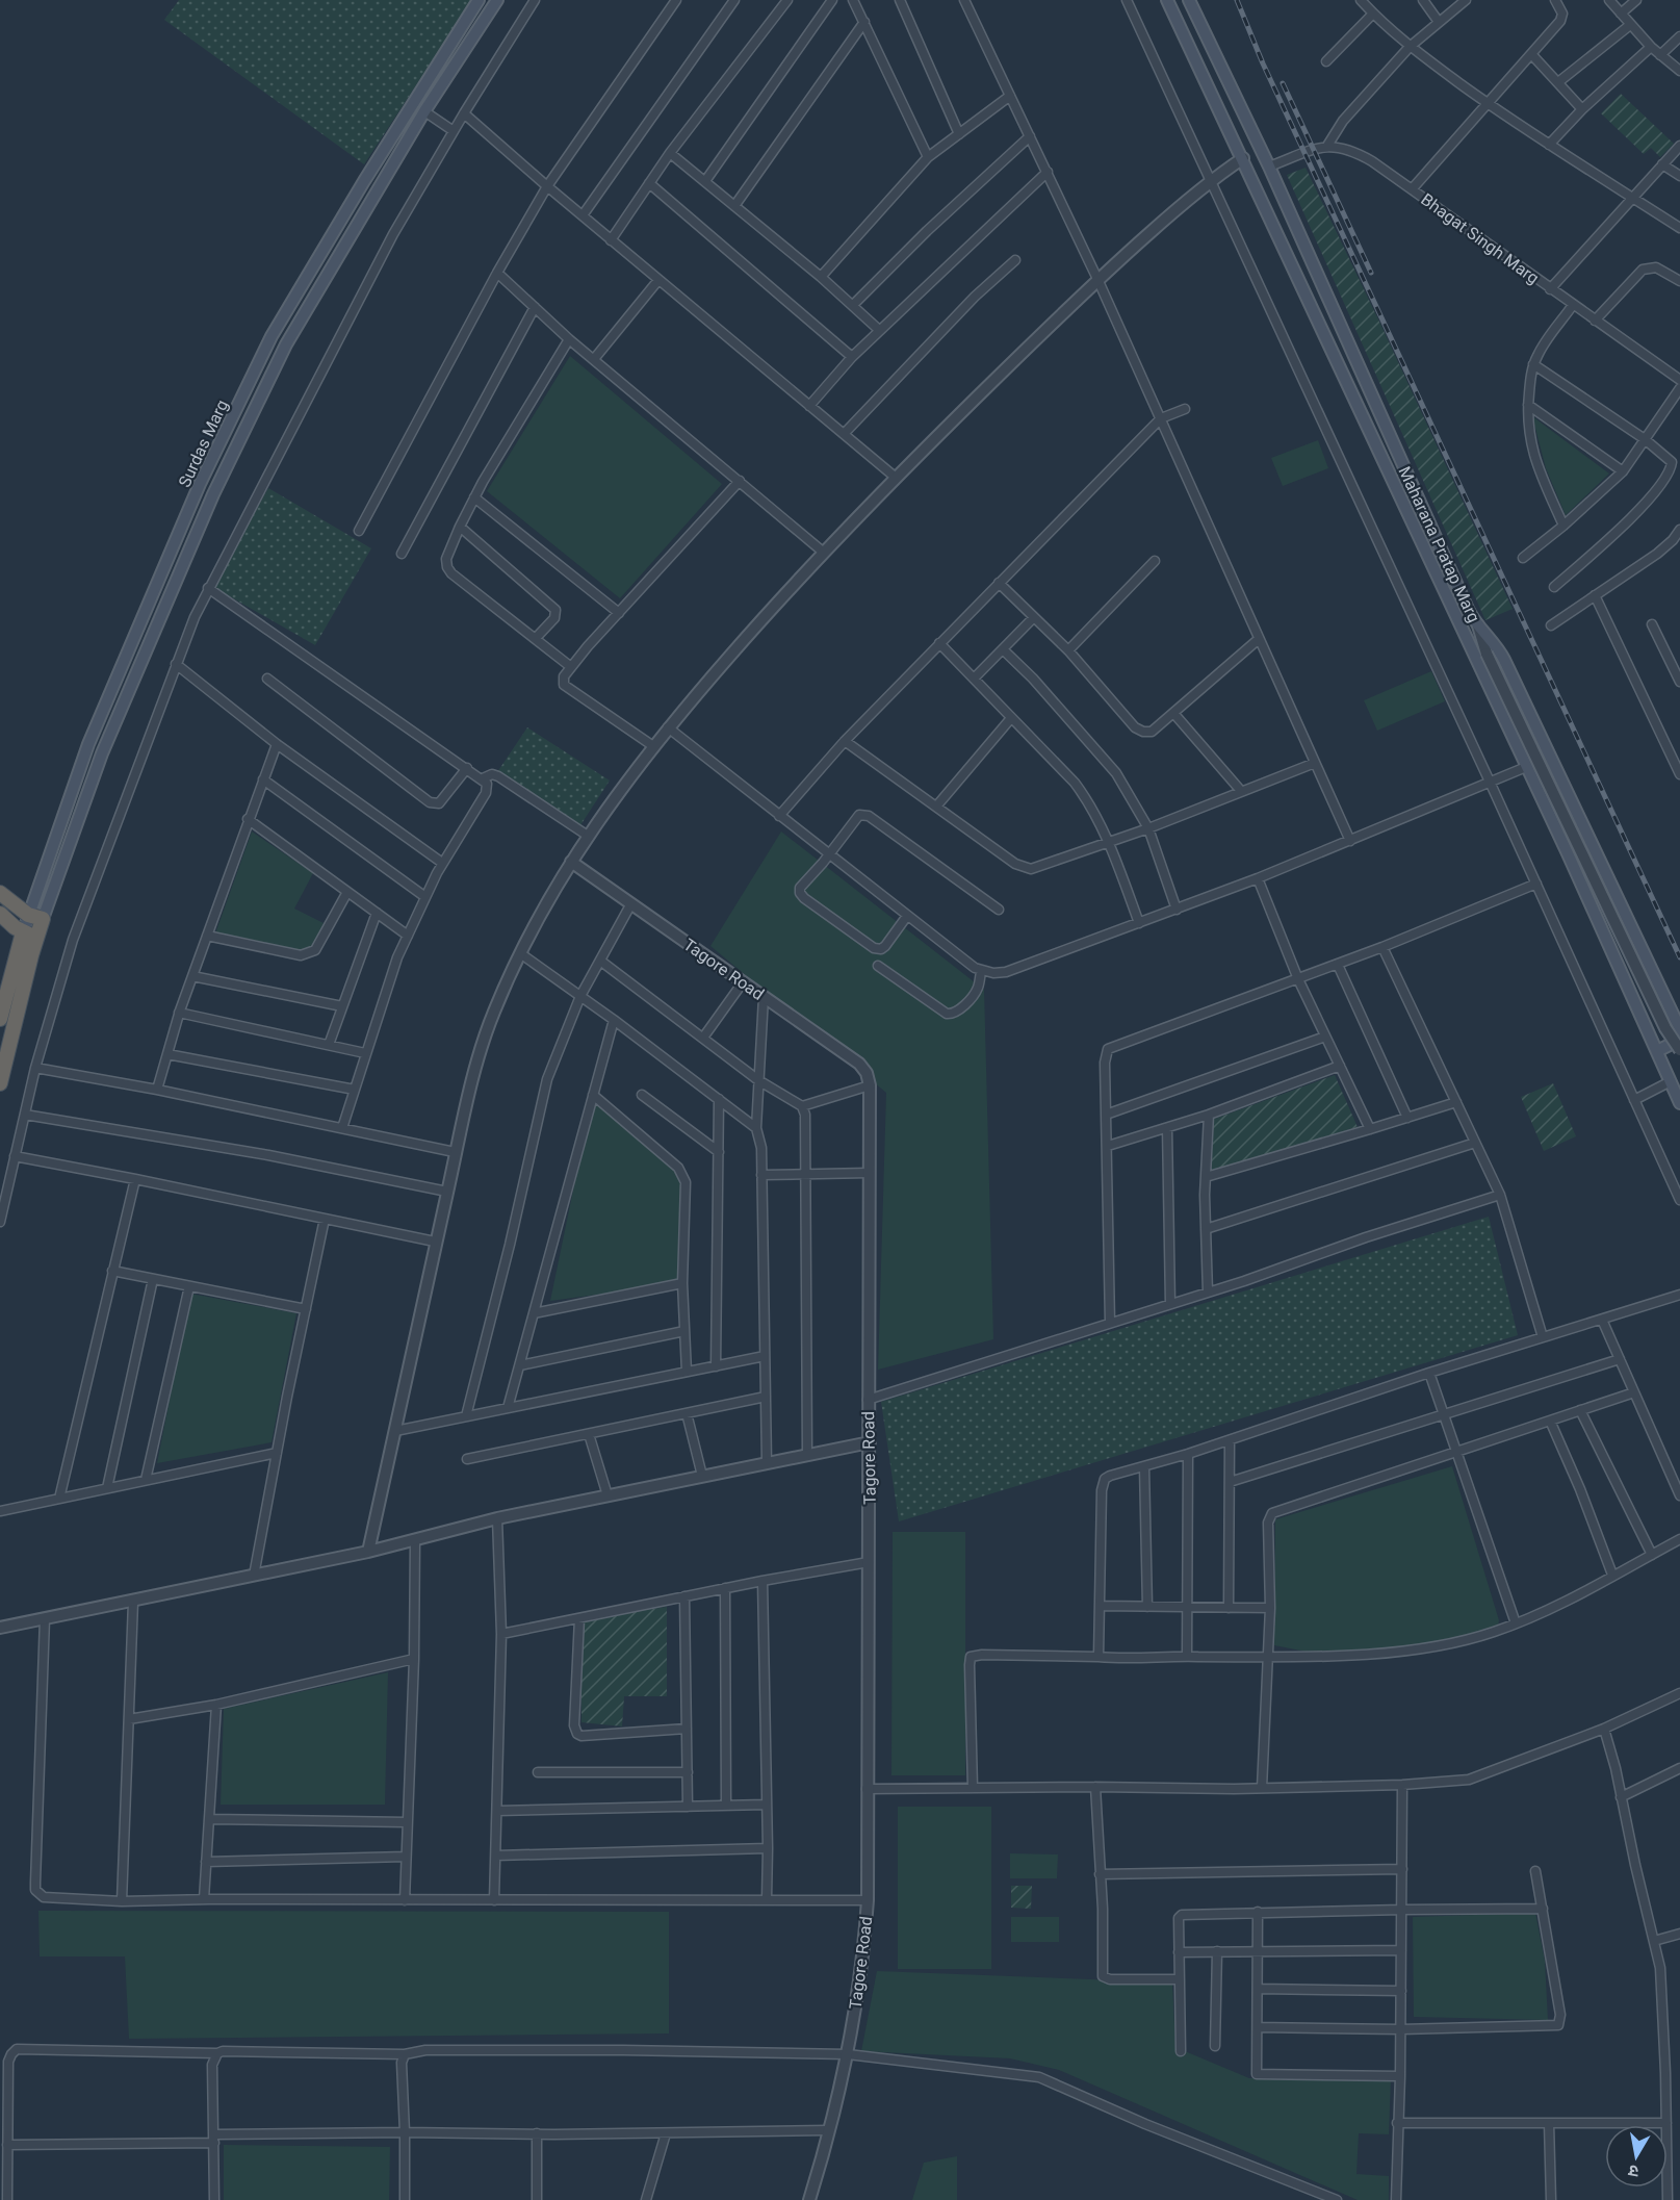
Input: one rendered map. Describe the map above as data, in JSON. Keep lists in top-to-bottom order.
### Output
{
  "streets": {
    "main road": ["Surdas Marg", "Maharana Pratap Marg"],
    "street": ["Bhagat Singh Marg", "Tagore Road"]
  },
  "north": "bottom"
}
